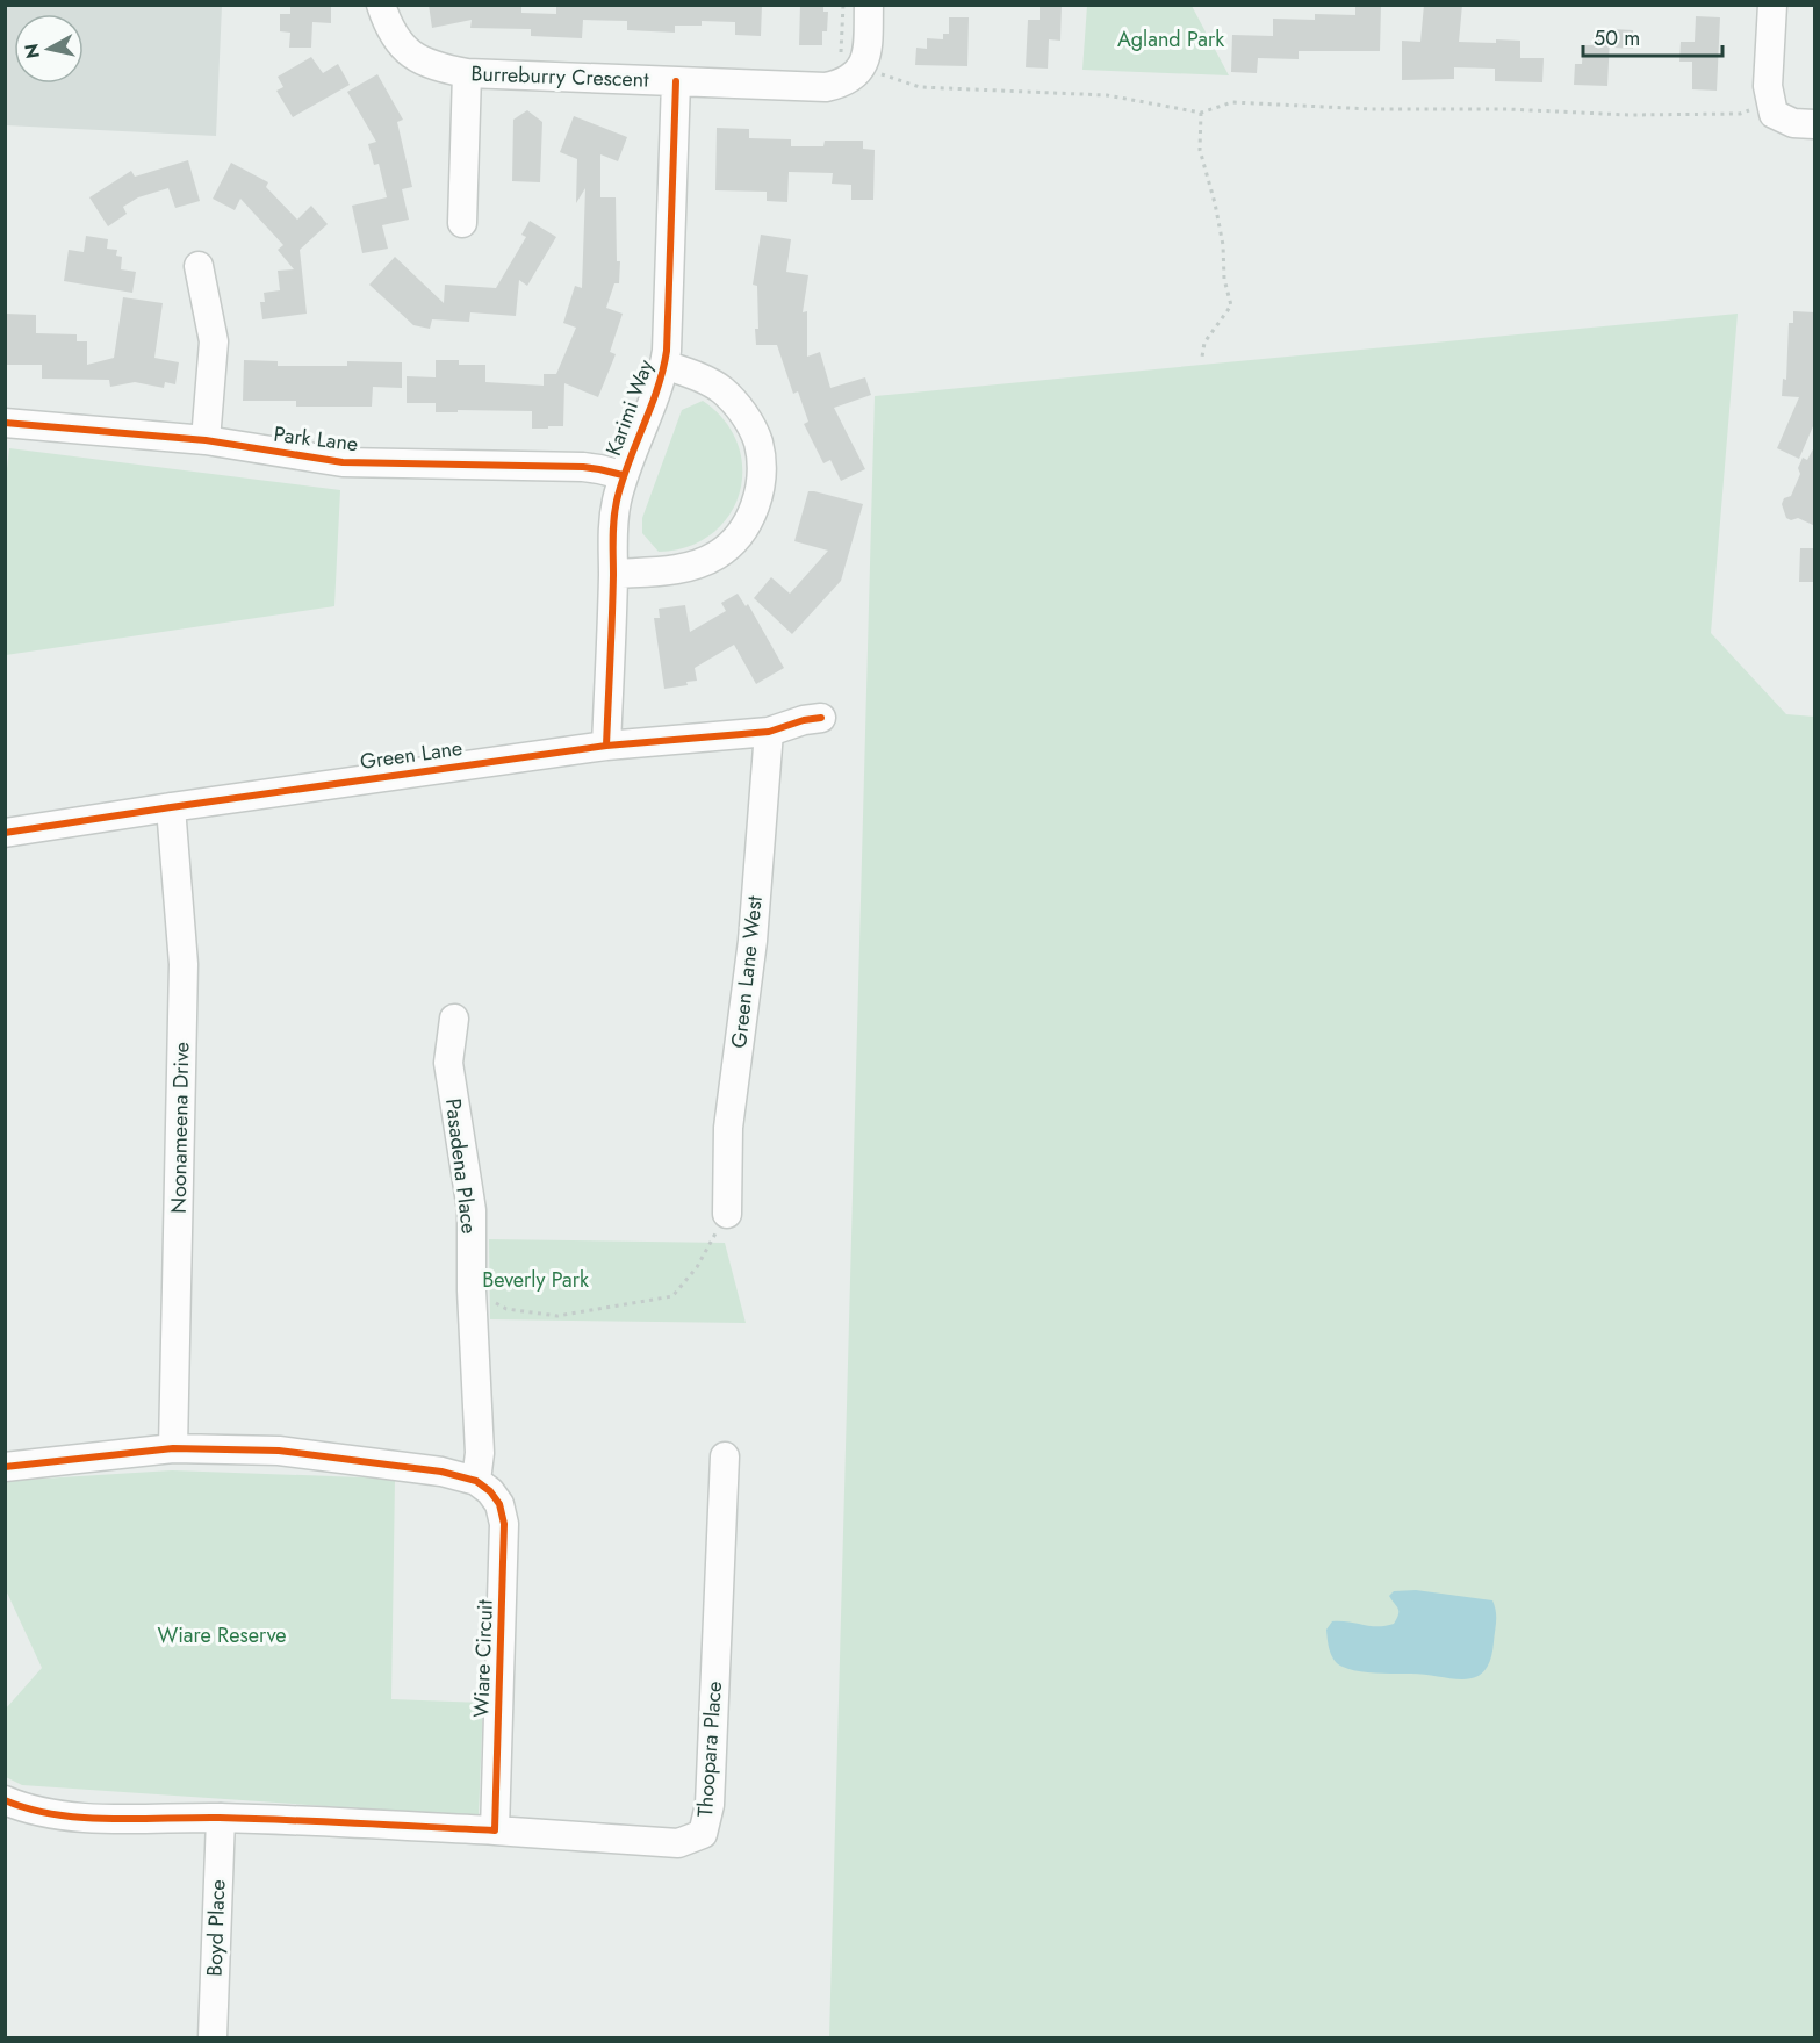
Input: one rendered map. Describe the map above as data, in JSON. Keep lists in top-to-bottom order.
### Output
{
  "streets": {
    "street": [
      "Burreburry Crescent",
      "Karimi Way",
      "Park Lane",
      "Green Lane",
      "Green Lane West",
      "Noonameena Drive",
      "Pasadena Place",
      "Wiare Circuit",
      "Thoopara Place",
      "Boyd Place"
    ]
  },
  "crossings": [
    ["Burreburry Crescent", "Karimi Way"],
    ["Karimi Way", "Park Lane"],
    ["Karimi Way", "Green Lane"],
    ["Green Lane", "Green Lane West"],
    ["Green Lane", "Noonameena Drive"],
    ["Pasadena Place", "Wiare Circuit"],
    ["Wiare Circuit", "Thoopara Place"]
  ],
  "parks": ["Agland Park", "Beverly Park", "Wiare Reserve"],
  "scale_bar": "50 m",
  "north": "left"
}
